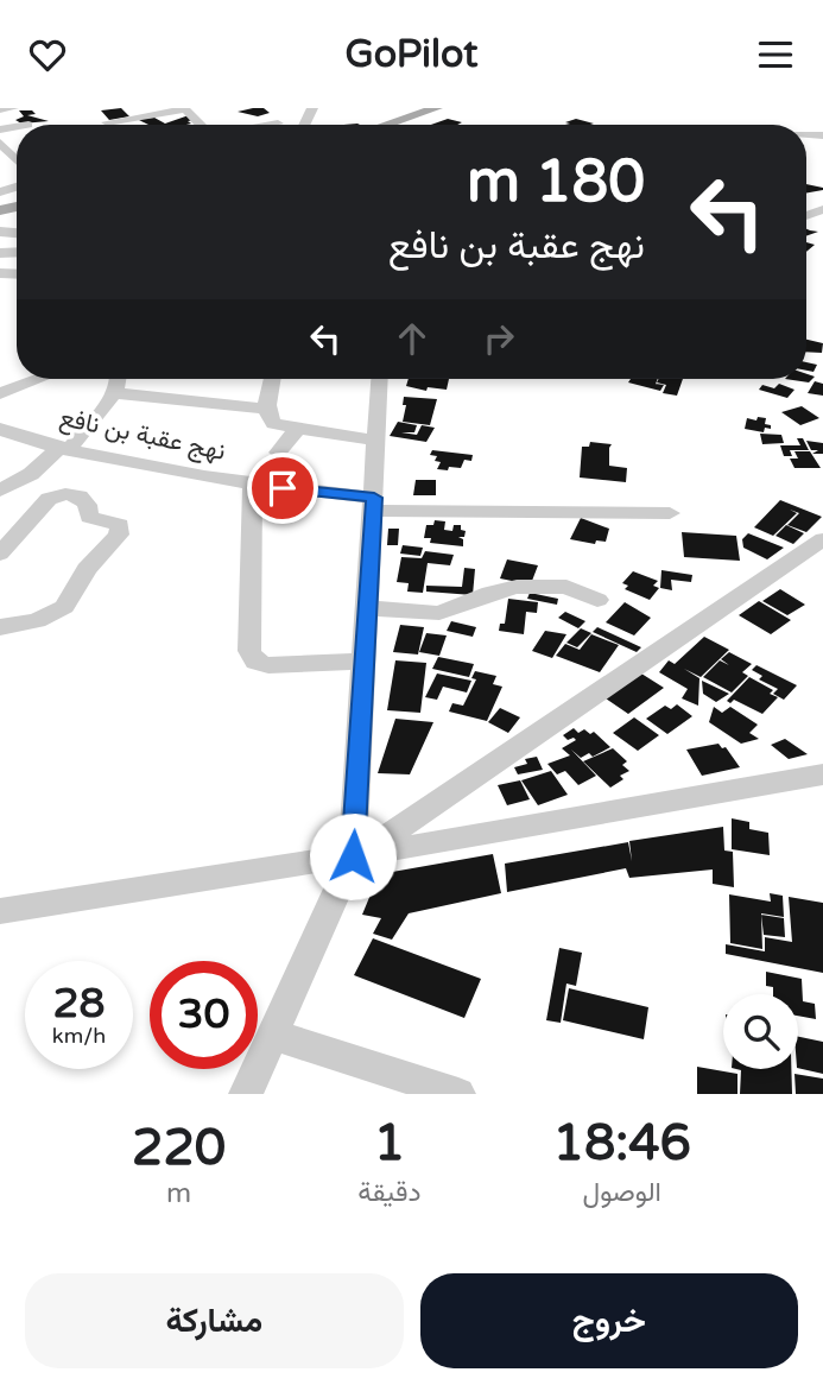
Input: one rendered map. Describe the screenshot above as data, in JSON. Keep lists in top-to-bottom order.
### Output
{
  "streets": {
    "street": ["نهج عقبة بن نافع"]
  },
  "page": {
    "header": "GoPilot",
    "turn": ["180 m", "نهج عقبة بن نافع"],
    "speed": "28 km/h",
    "limit": "30",
    "eta": [
      "18:46",
      "الوصول",
      "1",
      "دقيقة",
      "220",
      "m"
    ],
    "buttons": ["خروج", "مشاركة"]
  }
}
